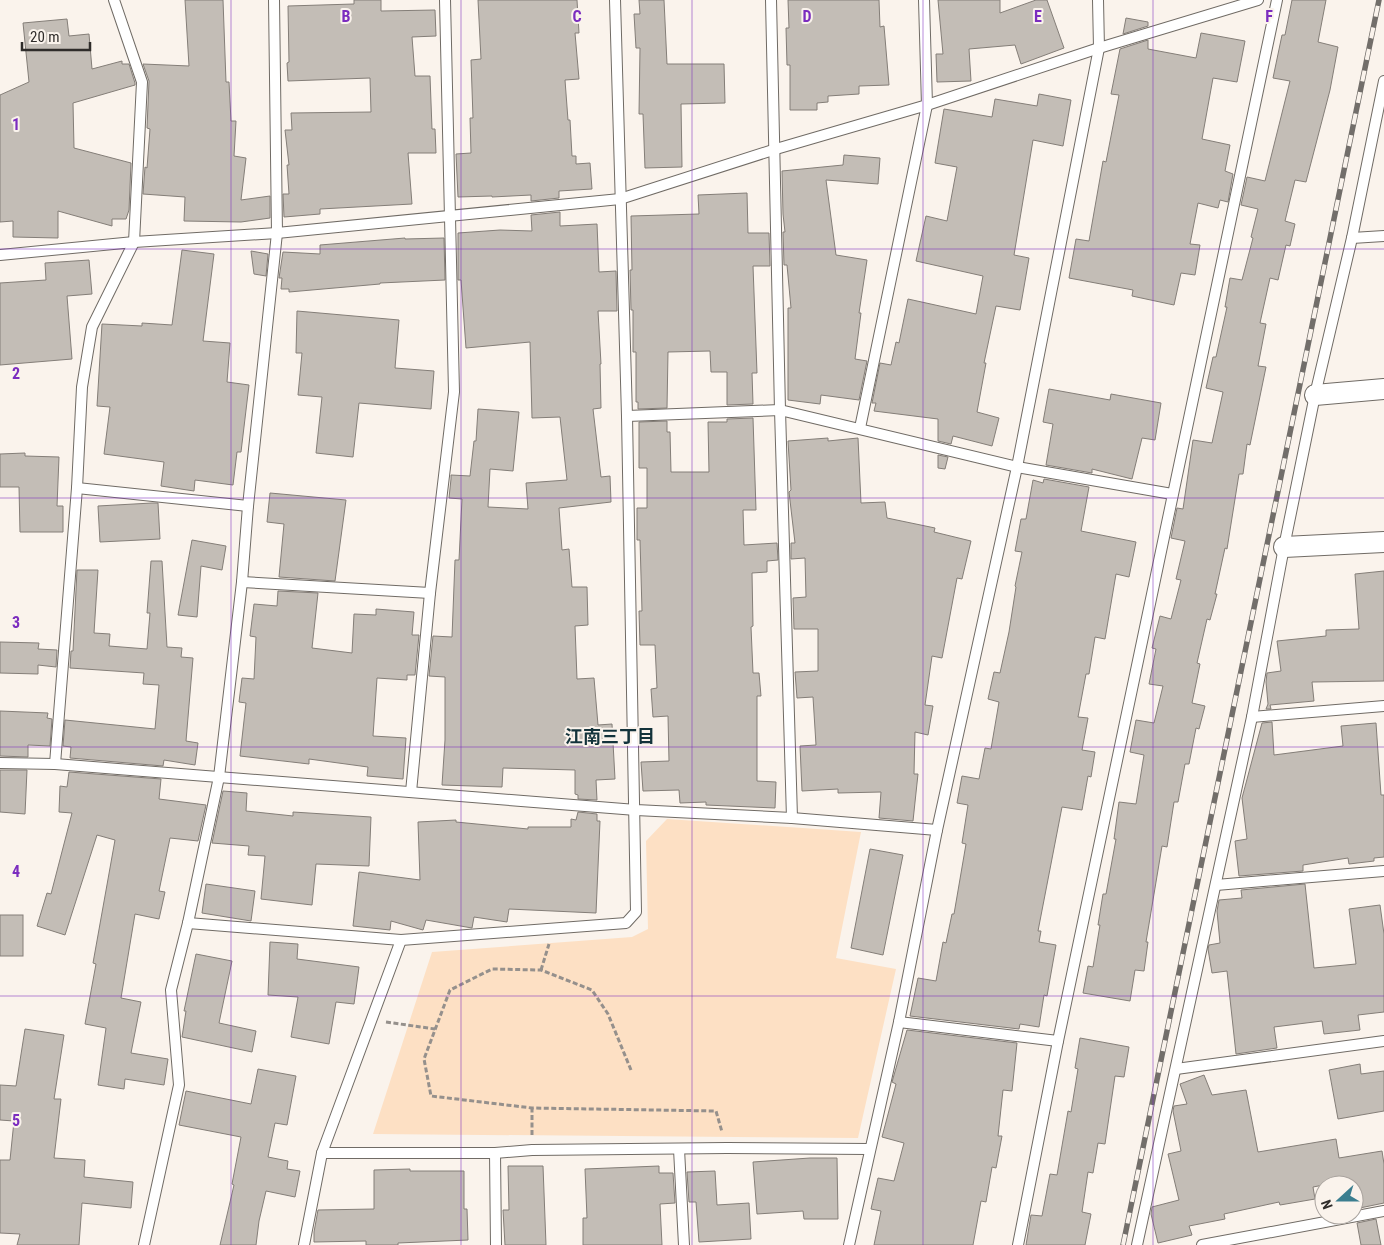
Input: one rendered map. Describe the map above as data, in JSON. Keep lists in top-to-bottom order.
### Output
{
  "districts": ["江南三丁目"],
  "scale_bar": "20 m",
  "north": "left",
  "grid": {
    "columns": [
      "B",
      "C",
      "D",
      "E",
      "F"
    ],
    "rows": [
      "1",
      "2",
      "3",
      "4",
      "5"
    ]
  }
}
